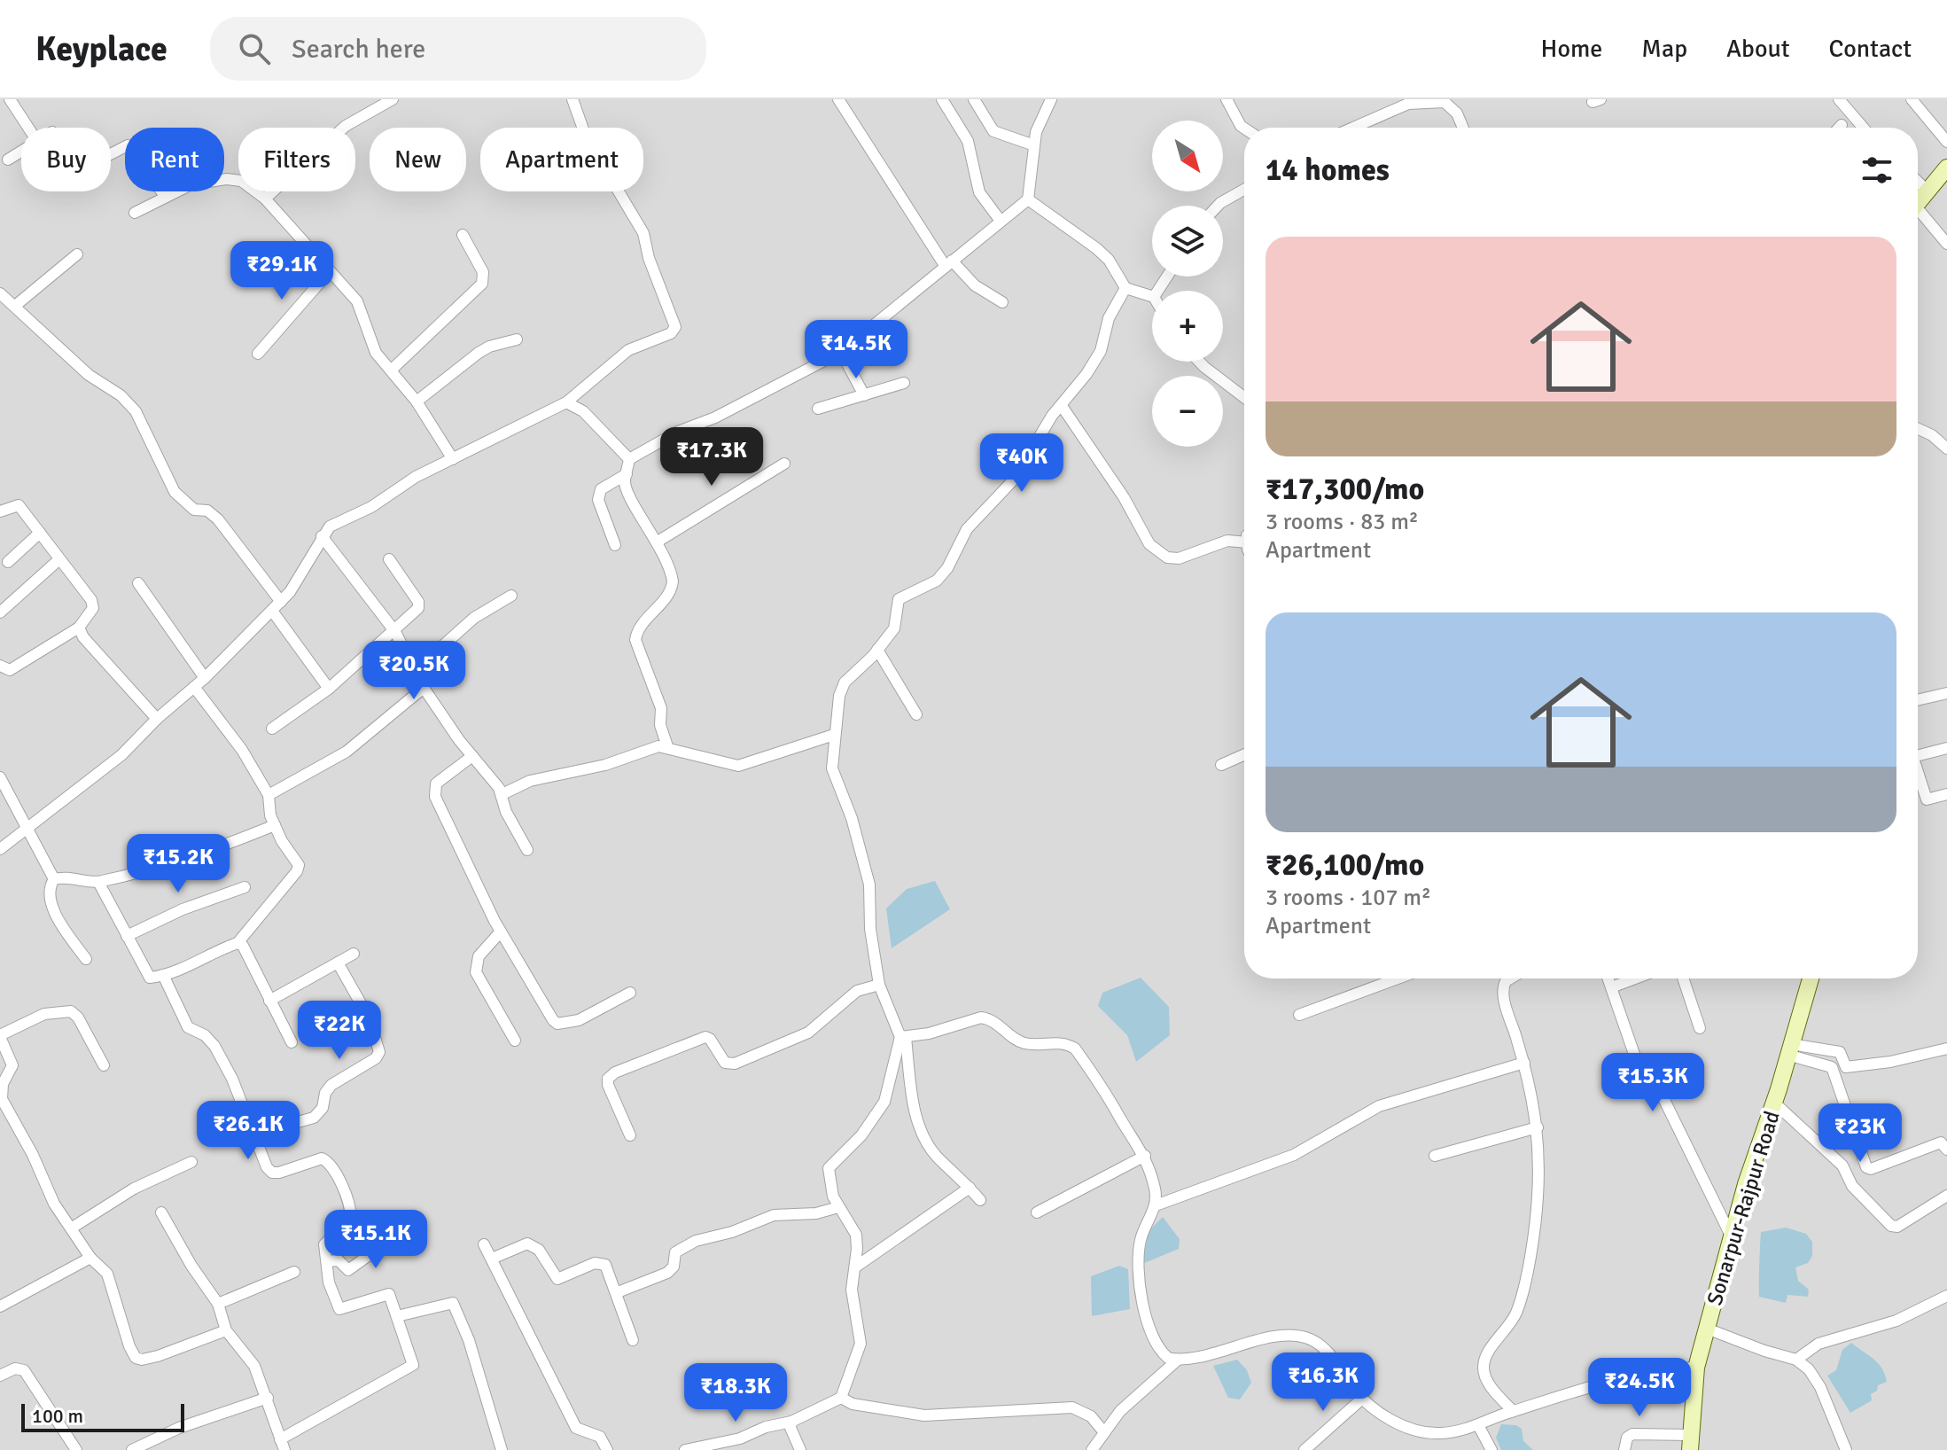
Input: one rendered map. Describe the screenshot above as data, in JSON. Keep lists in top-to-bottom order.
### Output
{
  "streets": {
    "main road": ["Sonarpur-Rajpur Road"]
  },
  "scale_bar": "100 m",
  "north": "bottom right",
  "page": {
    "header": "Keyplace",
    "search": "Search here",
    "nav": [
      "Home",
      "Map",
      "About",
      "Contact"
    ],
    "map_buttons": ["+", "−"],
    "chip": [
      "Buy",
      "Rent",
      "Filters",
      "New",
      "Apartment"
    ],
    "heading": "14 homes",
    "list": [
      {
        "name": "₹17,300/mo",
        "note": "3 rooms · 83 m² · Apartment"
      },
      {
        "name": "₹26,100/mo",
        "note": "3 rooms · 107 m² · Apartment"
      }
    ],
    "price": [
      "₹29.1K",
      "₹14.5K",
      "₹17.3K",
      "₹40K",
      "₹20.5K",
      "₹15.2K",
      "₹22K",
      "₹15.3K",
      "₹26.1K",
      "₹23K",
      "₹15.1K",
      "₹16.3K",
      "₹24.5K",
      "₹18.3K"
    ],
    "scale": "100 m"
  }
}
